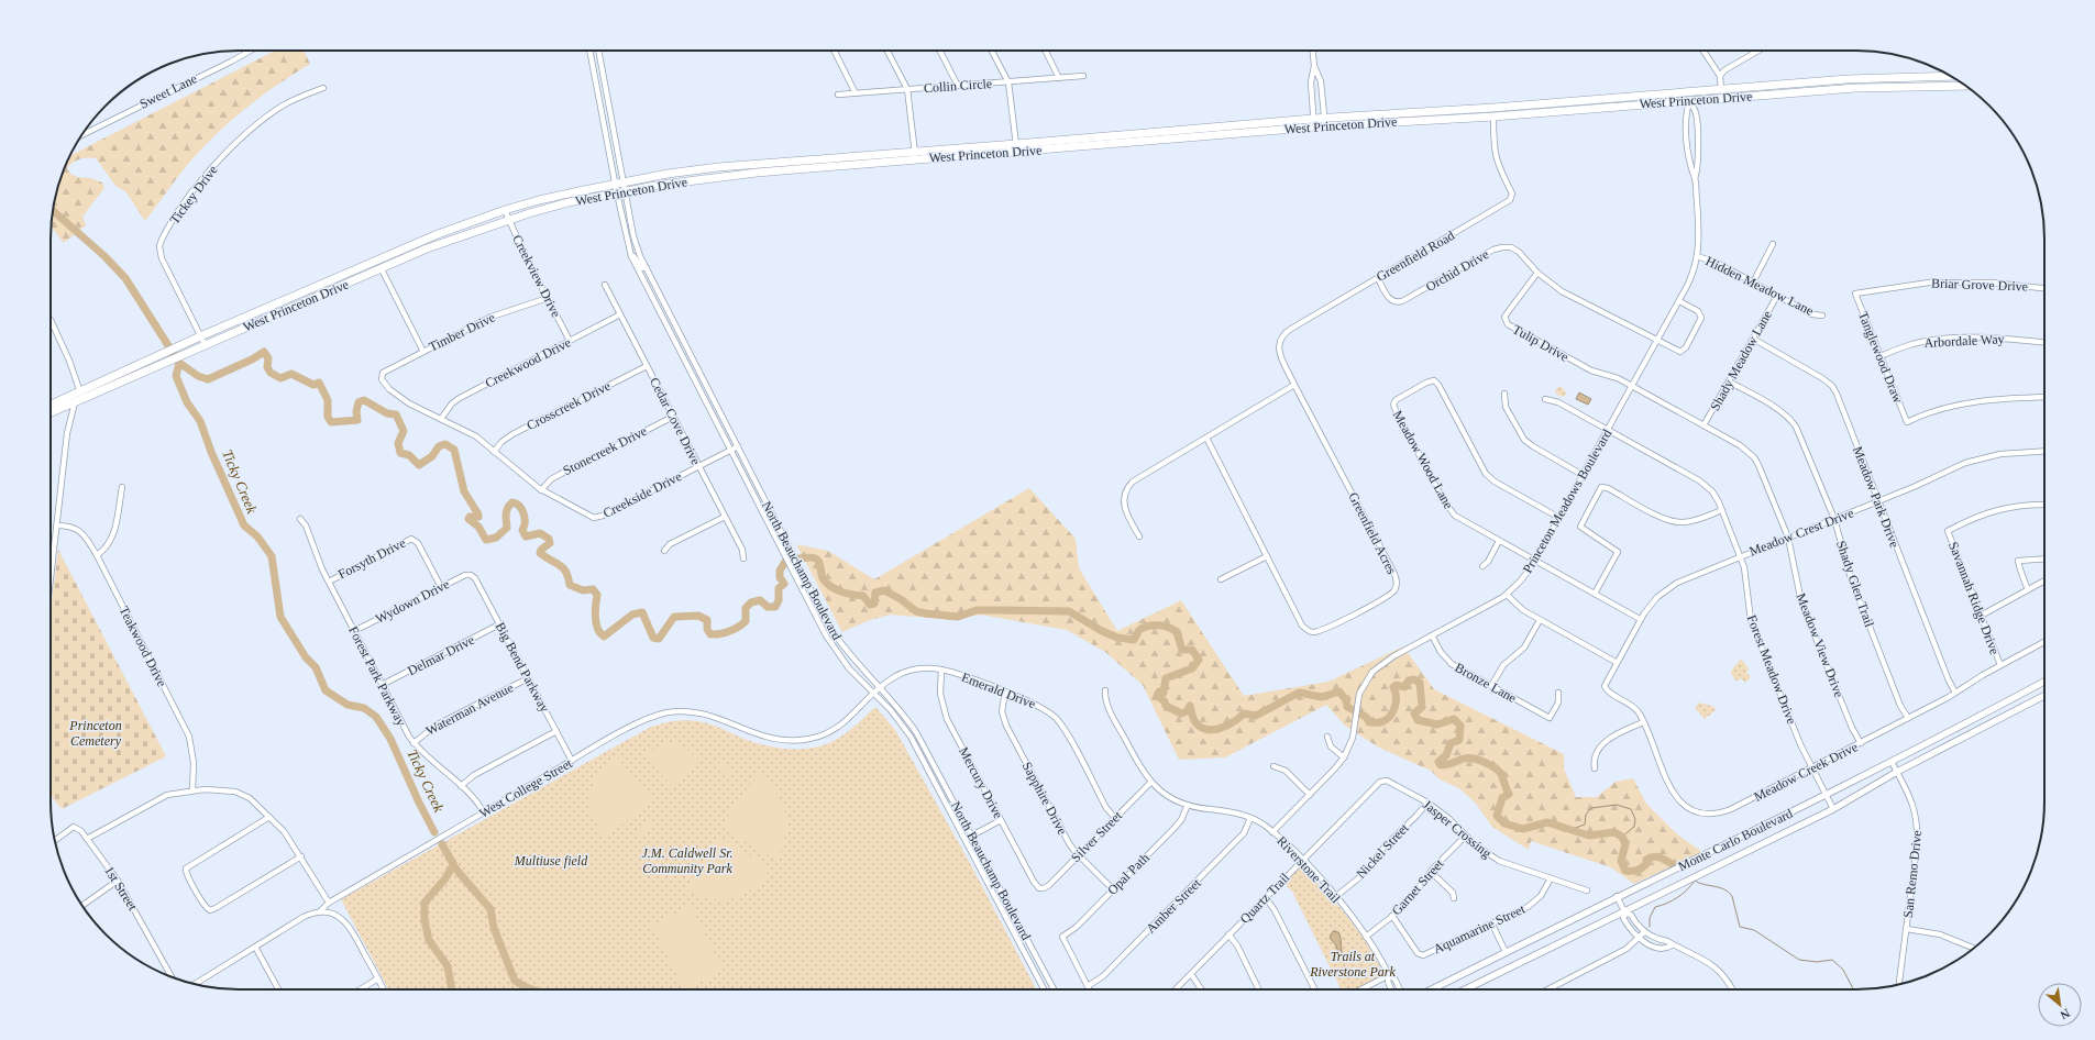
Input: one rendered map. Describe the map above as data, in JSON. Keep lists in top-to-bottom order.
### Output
{
  "streets": {
    "highway": ["West Princeton Drive"],
    "main road": ["Monte Carlo Boulevard"],
    "street": [
      "Collin Circle",
      "Sweet Lane",
      "Tickey Drive",
      "Greenfield Road",
      "Orchid Drive",
      "Creekview Drive",
      "Briar Grove Drive",
      "Hidden Meadow Lane",
      "Timber Drive",
      "Arbordale Way",
      "Tulip Drive",
      "Tanglewood Draw",
      "Shady Meadow Lane",
      "Creekwood Drive",
      "Crosscreek Drive",
      "Cedar Cove Drive",
      "Stonecreek Drive",
      "Meadow Wood Lane",
      "Creekside Drive",
      "Meadow Park Drive",
      "Princeton Meadows Boulevard",
      "Meadow Crest Drive",
      "Greenfield Acres",
      "Forsyth Drive",
      "North Beauchamp Boulevard",
      "Shady Glen Trail",
      "Savannah Ridge Drive",
      "Wydown Drive",
      "Meadow View Drive",
      "Teakwood Drive",
      "Delmar Drive",
      "Big Bend Parkway",
      "Forest Meadow Drive",
      "Forest Park Parkway",
      "Bronze Lane",
      "Emerald Drive",
      "Waterman Avenue",
      "Meadow Creek Drive",
      "Mercury Drive",
      "West College Street",
      "Sapphire Drive",
      "Jasper Crossing",
      "Silver Street",
      "Nickel Street",
      "Riverstone Trail",
      "Opal Path",
      "San Remo Drive",
      "Garnet Street",
      "1st Street",
      "Quartz Trail",
      "Amber Street",
      "Aquamarine Street"
    ]
  },
  "crossings": [
    ["West Princeton Drive", "Tickey Drive"],
    ["West Princeton Drive", "Greenfield Road"],
    ["West Princeton Drive", "Creekview Drive"],
    ["West Princeton Drive", "Princeton Meadows Boulevard"],
    ["West Princeton Drive", "North Beauchamp Boulevard"],
    ["Greenfield Road", "Orchid Drive"],
    ["Greenfield Road", "Greenfield Acres"],
    ["Orchid Drive", "Tulip Drive"],
    ["Orchid Drive", "Princeton Meadows Boulevard"],
    ["Creekview Drive", "Timber Drive"],
    ["Creekview Drive", "Creekwood Drive"],
    ["Briar Grove Drive", "Tanglewood Draw"],
    ["Hidden Meadow Lane", "Shady Meadow Lane"],
    ["Hidden Meadow Lane", "Princeton Meadows Boulevard"],
    ["Timber Drive", "Creekwood Drive"],
    ["Arbordale Way", "Tanglewood Draw"],
    ["Tulip Drive", "Princeton Meadows Boulevard"],
    ["Tulip Drive", "Meadow View Drive"],
    ["Shady Meadow Lane", "Meadow Park Drive"],
    ["Shady Meadow Lane", "Shady Glen Trail"],
    ["Shady Meadow Lane", "Meadow View Drive"],
    ["Creekwood Drive", "Cedar Cove Drive"],
    ["Crosscreek Drive", "Cedar Cove Drive"],
    ["Cedar Cove Drive", "Stonecreek Drive"],
    ["Cedar Cove Drive", "Creekside Drive"],
    ["Stonecreek Drive", "Creekside Drive"],
    ["Meadow Wood Lane", "Princeton Meadows Boulevard"],
    ["Meadow Wood Lane", "Meadow Crest Drive"],
    ["Creekside Drive", "North Beauchamp Boulevard"],
    ["Meadow Park Drive", "Meadow Crest Drive"],
    ["Meadow Park Drive", "Meadow Creek Drive"],
    ["Princeton Meadows Boulevard", "Meadow View Drive"],
    ["Princeton Meadows Boulevard", "Forest Meadow Drive"],
    ["Princeton Meadows Boulevard", "Bronze Lane"],
    ["Princeton Meadows Boulevard", "Riverstone Trail"],
    ["Meadow Crest Drive", "Shady Glen Trail"],
    ["Meadow Crest Drive", "Meadow View Drive"],
    ["Meadow Crest Drive", "Forest Meadow Drive"],
    ["Meadow Crest Drive", "Meadow Creek Drive"],
    ["Forsyth Drive", "Wydown Drive"],
    ["Forsyth Drive", "Forest Park Parkway"],
    ["North Beauchamp Boulevard", "Emerald Drive"],
    ["North Beauchamp Boulevard", "West College Street"],
    ["Shady Glen Trail", "Meadow Creek Drive"],
    ["Savannah Ridge Drive", "Meadow Creek Drive"],
    ["Wydown Drive", "Big Bend Parkway"],
    ["Wydown Drive", "Forest Park Parkway"],
    ["Meadow View Drive", "Meadow Creek Drive"],
    ["Delmar Drive", "Big Bend Parkway"],
    ["Delmar Drive", "Forest Park Parkway"],
    ["Big Bend Parkway", "Waterman Avenue"],
    ["Big Bend Parkway", "West College Street"],
    ["Forest Meadow Drive", "Meadow Creek Drive"],
    ["Forest Meadow Drive", "Monte Carlo Boulevard"],
    ["Forest Park Parkway", "Waterman Avenue"],
    ["Forest Park Parkway", "West College Street"],
    ["Emerald Drive", "Mercury Drive"],
    ["Emerald Drive", "West College Street"],
    ["Emerald Drive", "Sapphire Drive"],
    ["Emerald Drive", "Silver Street"],
    ["Mercury Drive", "Silver Street"],
    ["Sapphire Drive", "Silver Street"],
    ["Sapphire Drive", "Opal Path"],
    ["Jasper Crossing", "Nickel Street"],
    ["Jasper Crossing", "Garnet Street"],
    ["Jasper Crossing", "Quartz Trail"],
    ["Jasper Crossing", "Aquamarine Street"],
    ["Silver Street", "Riverstone Trail"],
    ["Monte Carlo Boulevard", "San Remo Drive"],
    ["Nickel Street", "Riverstone Trail"],
    ["Riverstone Trail", "Opal Path"],
    ["Riverstone Trail", "Garnet Street"],
    ["Riverstone Trail", "Quartz Trail"],
    ["Riverstone Trail", "Amber Street"],
    ["Opal Path", "Amber Street"],
    ["Garnet Street", "Aquamarine Street"]
  ],
  "water": ["Ticky Creek"],
  "parks": [
    "Princeton Cemetery",
    "J.M. Caldwell Sr. Community Park",
    "Multiuse field",
    "Trails at Riverstone Park"
  ],
  "north": "bottom right"
}
